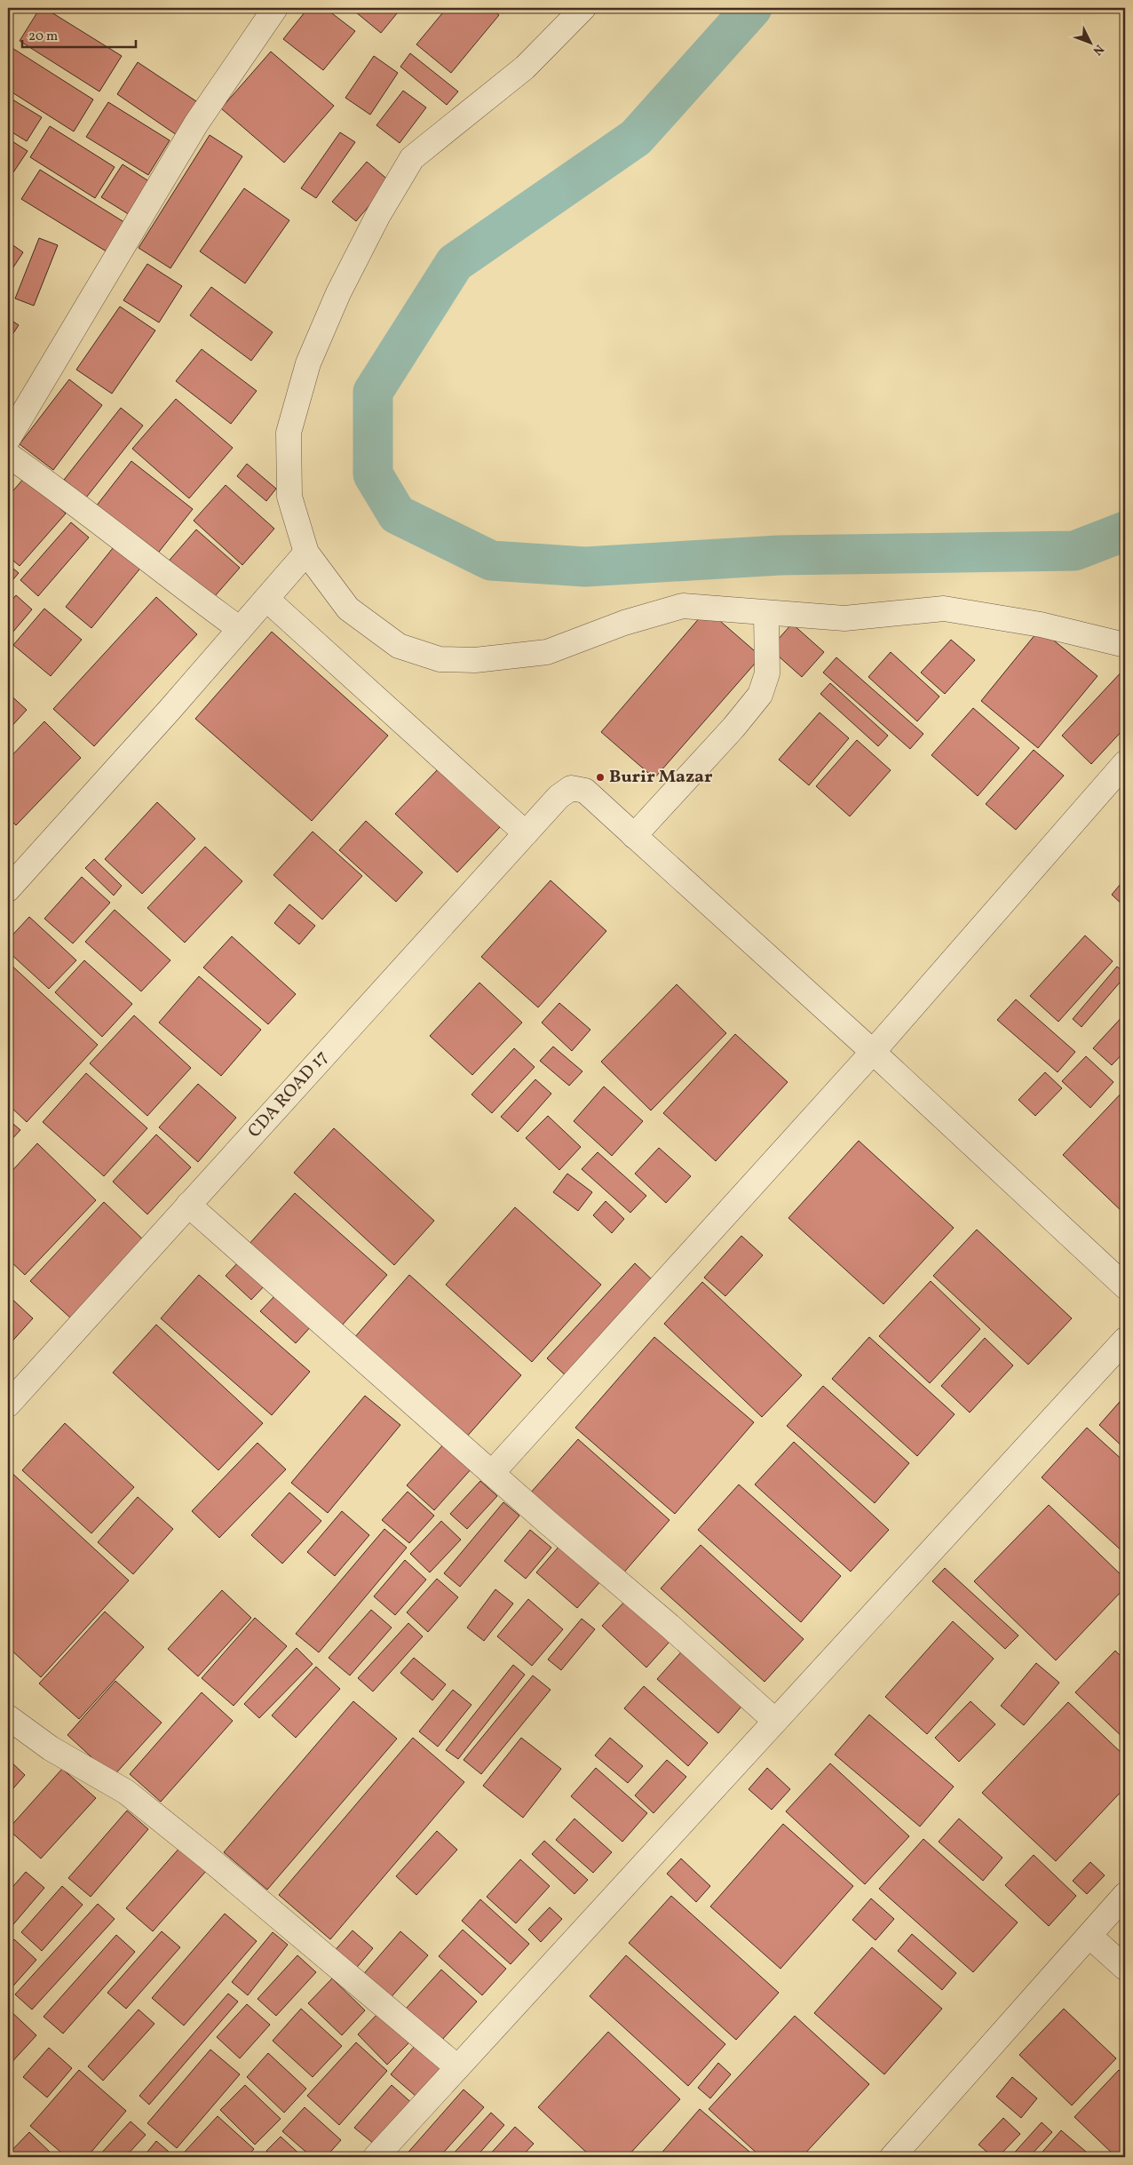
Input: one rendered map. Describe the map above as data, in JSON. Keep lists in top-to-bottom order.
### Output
{
  "streets": {
    "street": ["CDA ROAD 17"]
  },
  "places": ["Burir Mazar"],
  "scale_bar": "20 m",
  "north": "bottom right"
}
